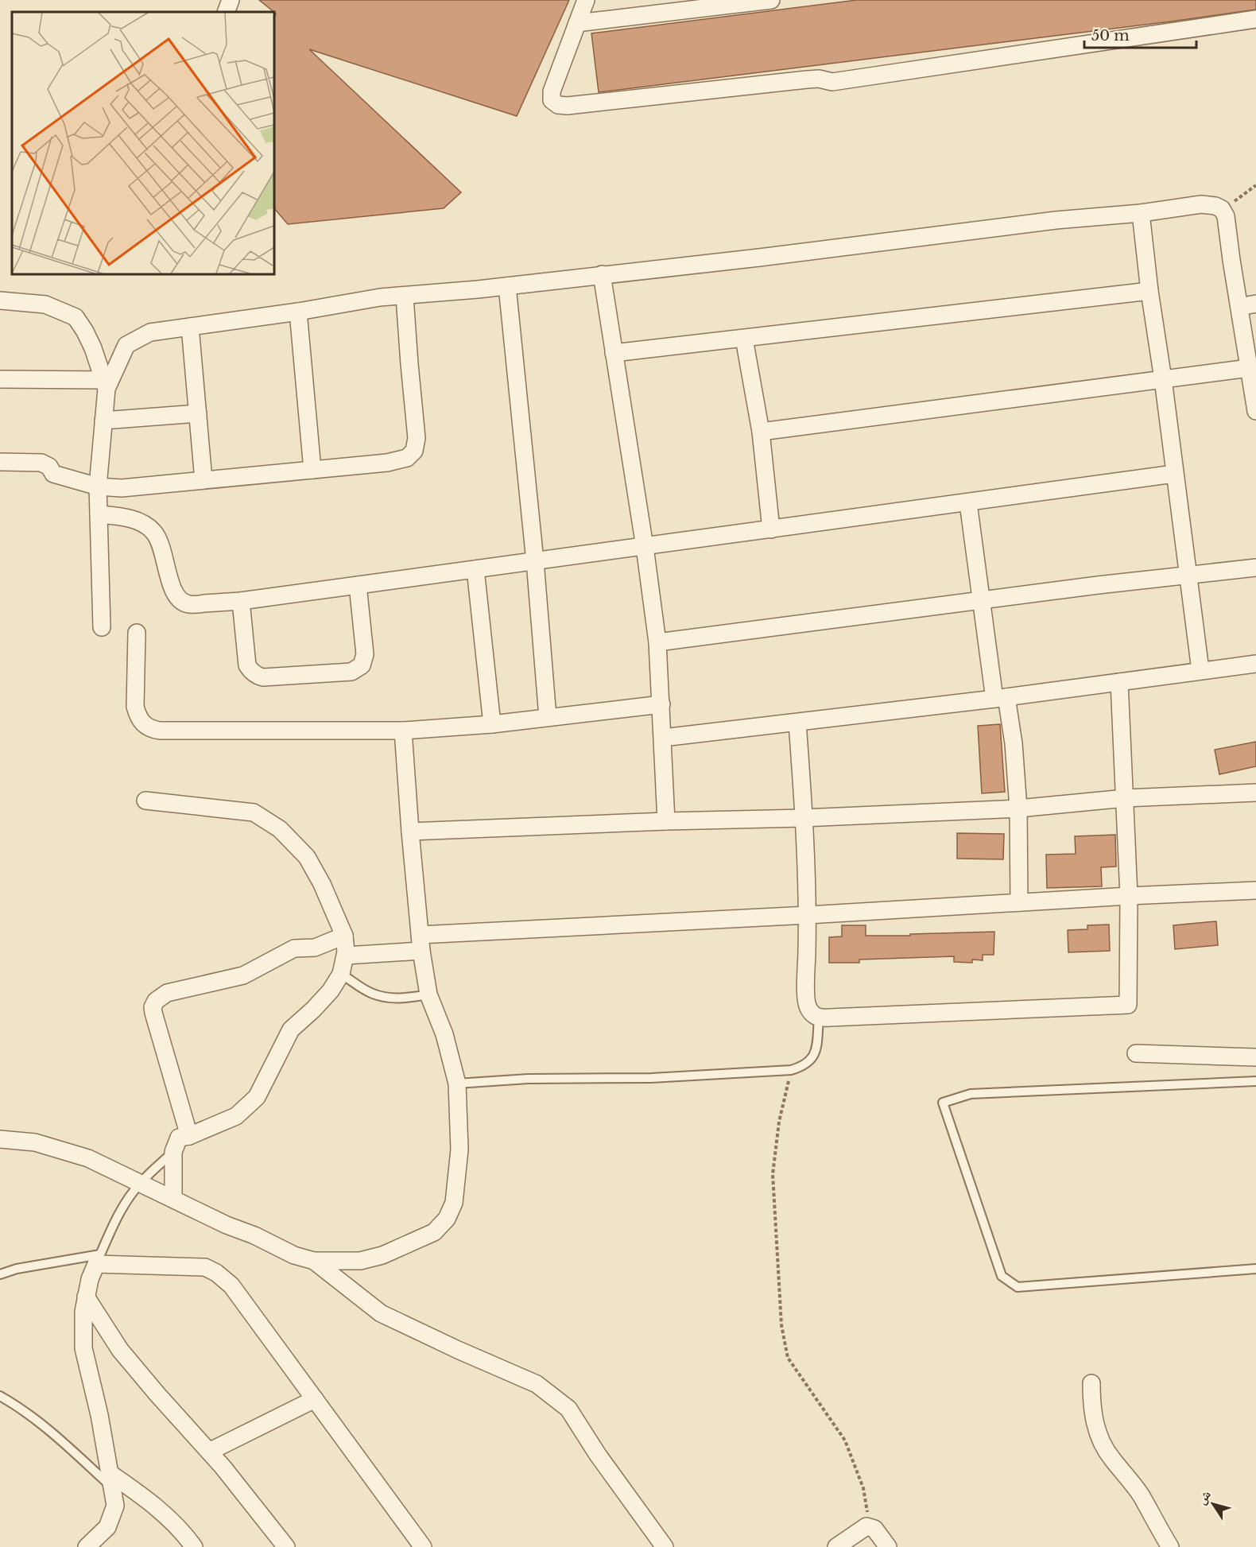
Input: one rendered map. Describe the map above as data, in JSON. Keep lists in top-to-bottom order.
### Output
{
  "scale_bar": "50 m",
  "north": "top left"
}
